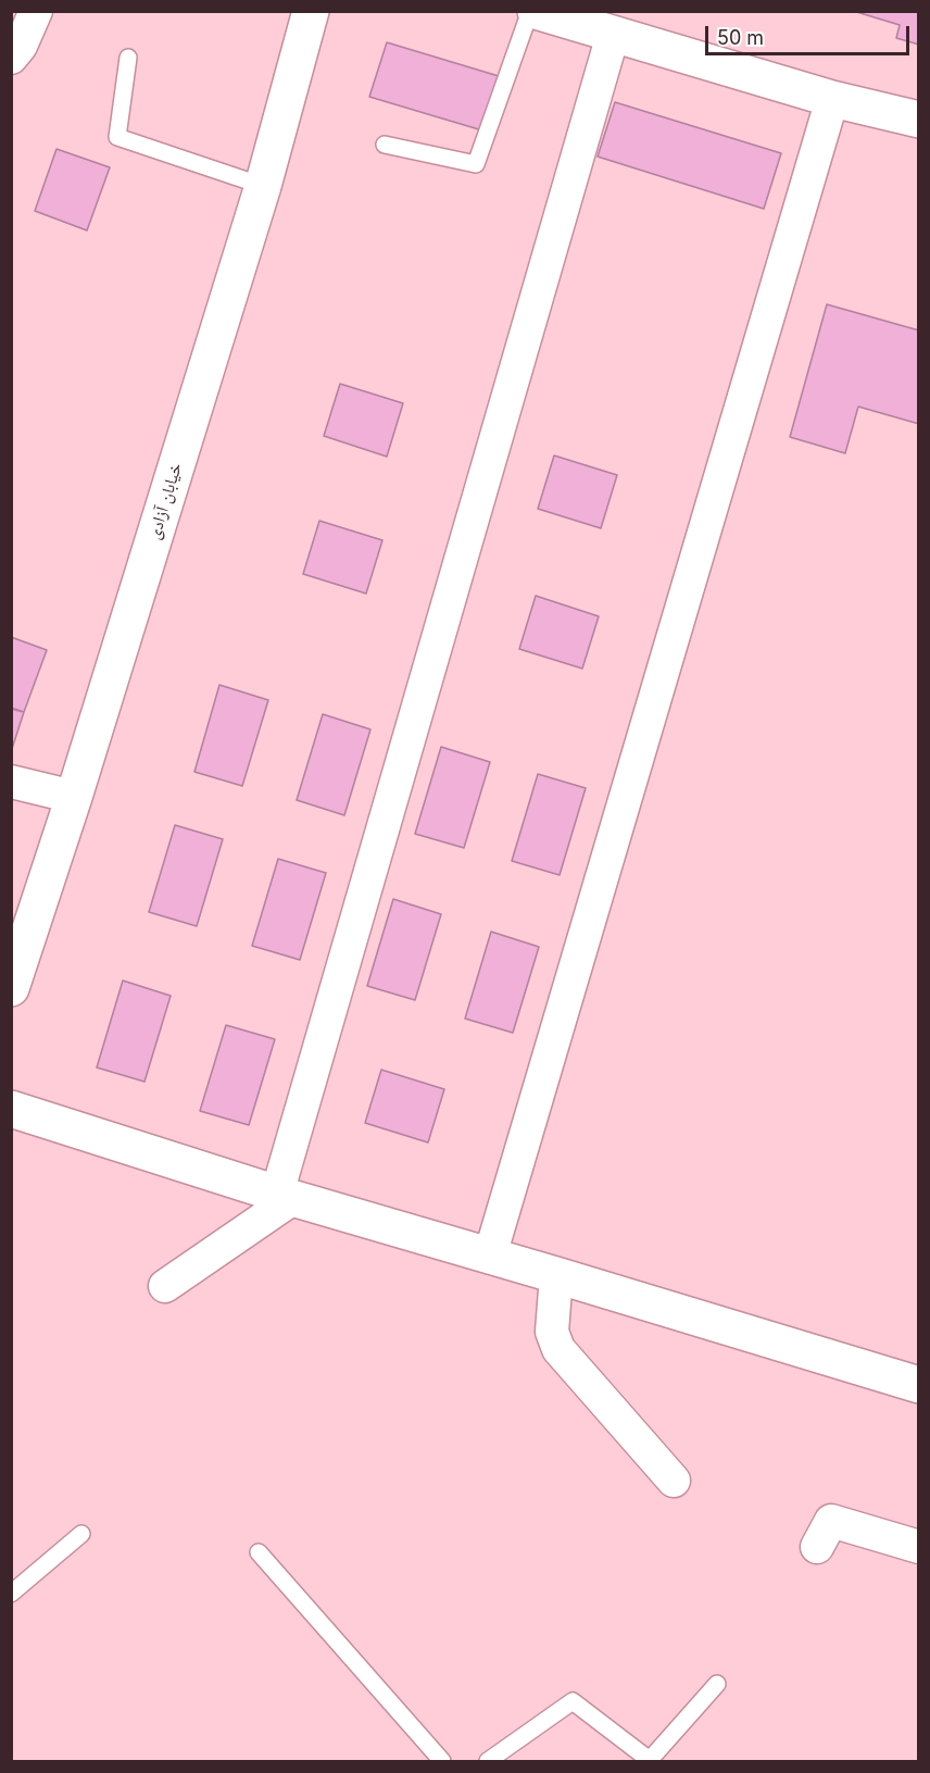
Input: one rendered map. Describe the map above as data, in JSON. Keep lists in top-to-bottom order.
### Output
{
  "streets": {
    "main road": ["خیابان آزادی"]
  },
  "scale_bar": "50 m"
}
